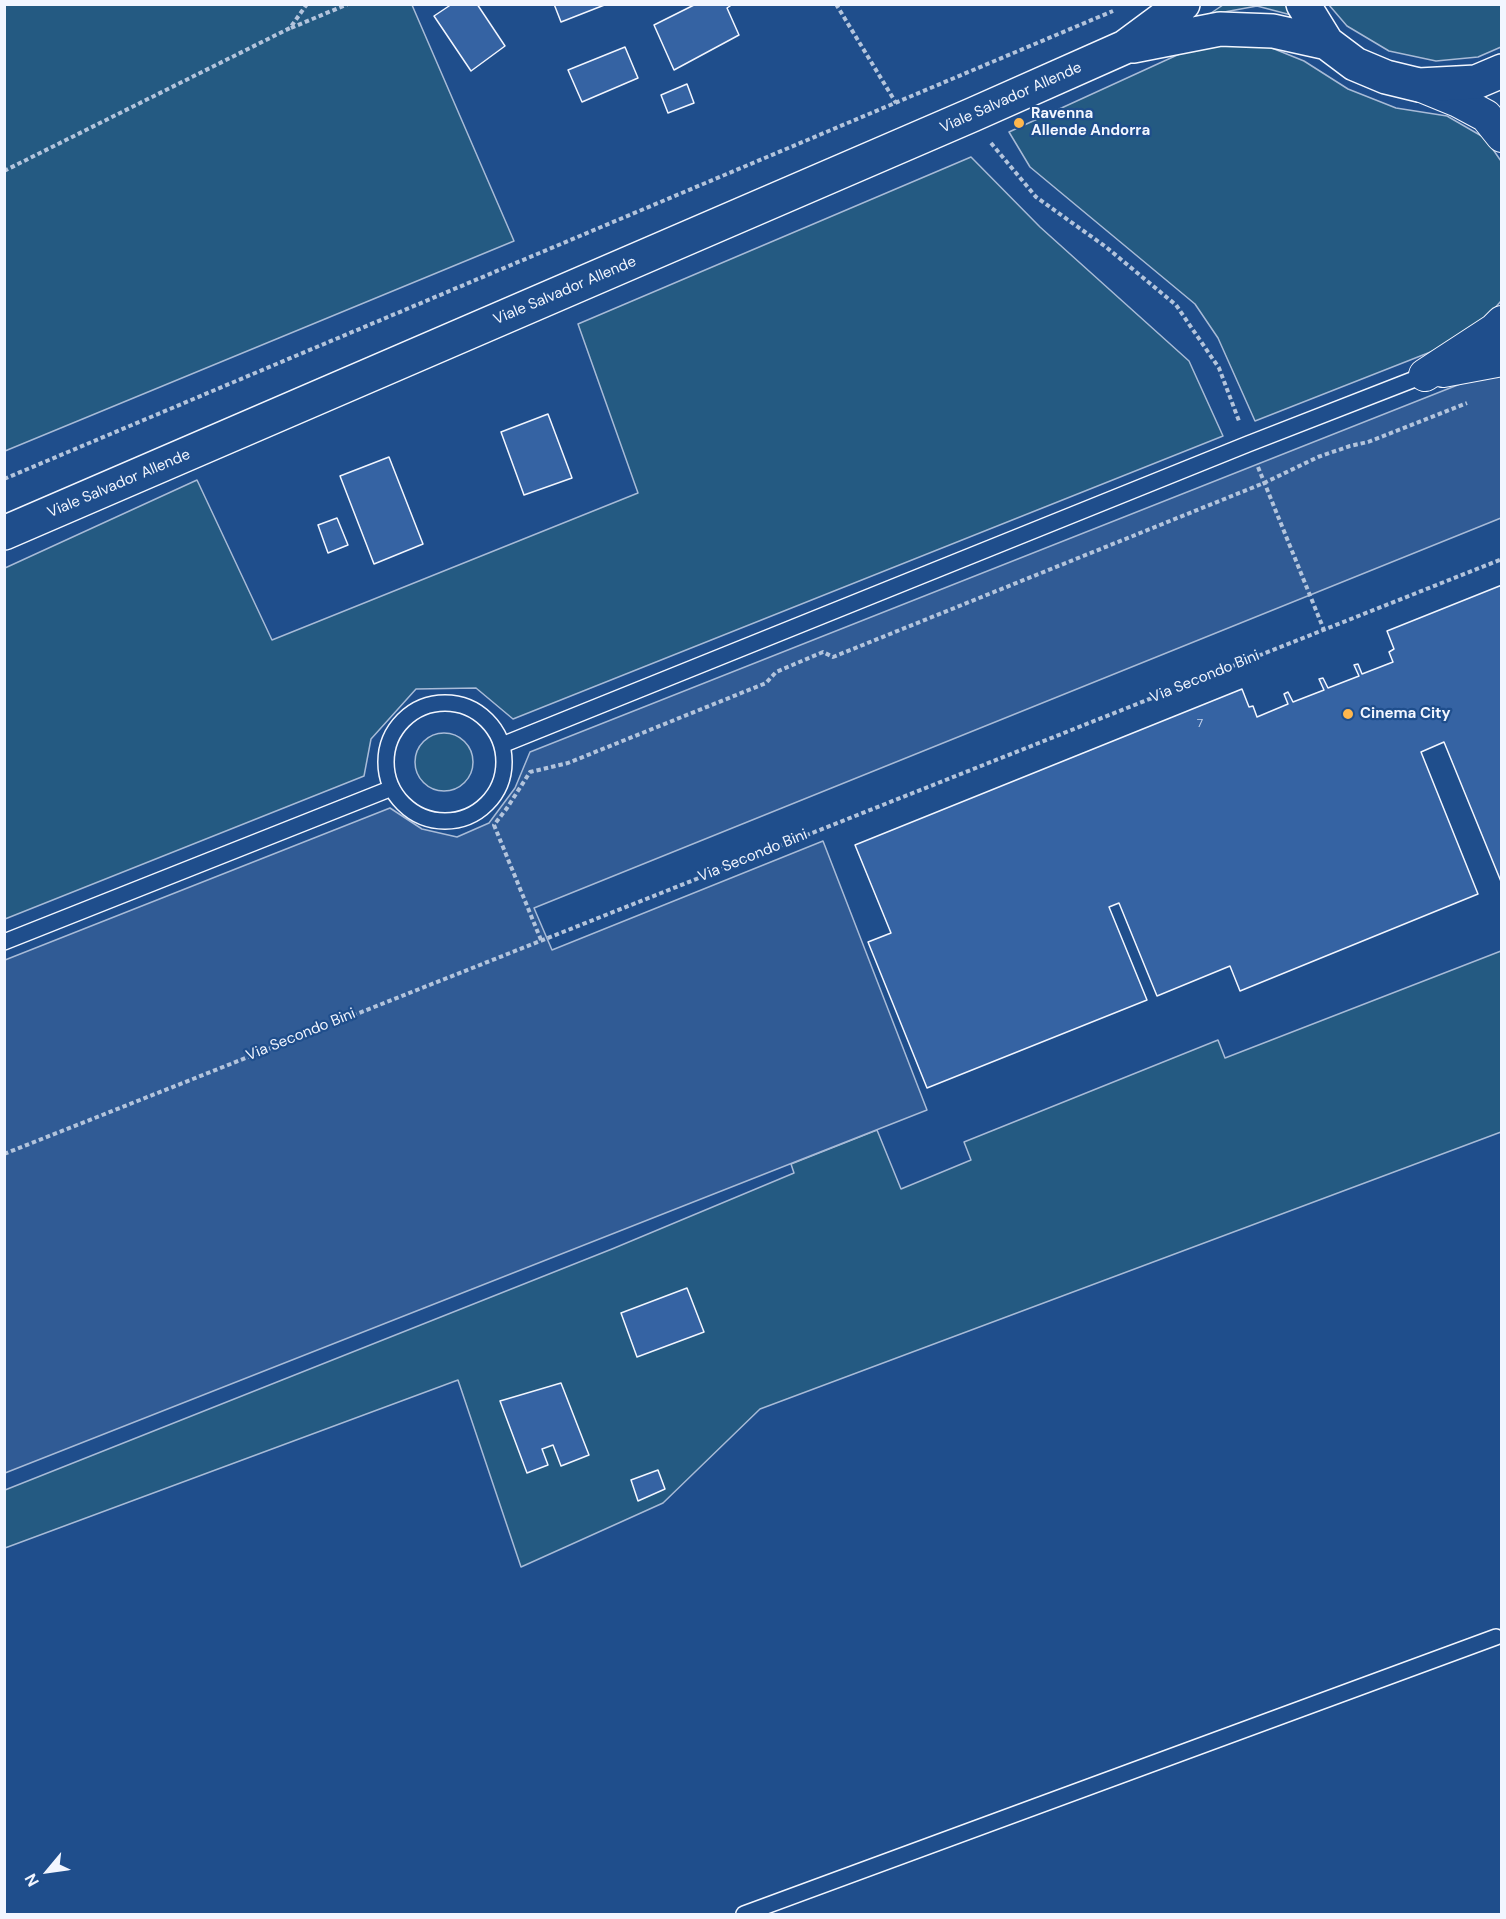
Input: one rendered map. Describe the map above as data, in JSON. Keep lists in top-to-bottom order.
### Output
{
  "streets": {
    "main road": ["Viale Salvador Allende"],
    "path": ["Via Secondo Bini"]
  },
  "places": ["Ravenna Allende Andorra", "Cinema City"],
  "house_numbers": ["7"],
  "north": "bottom left"
}
